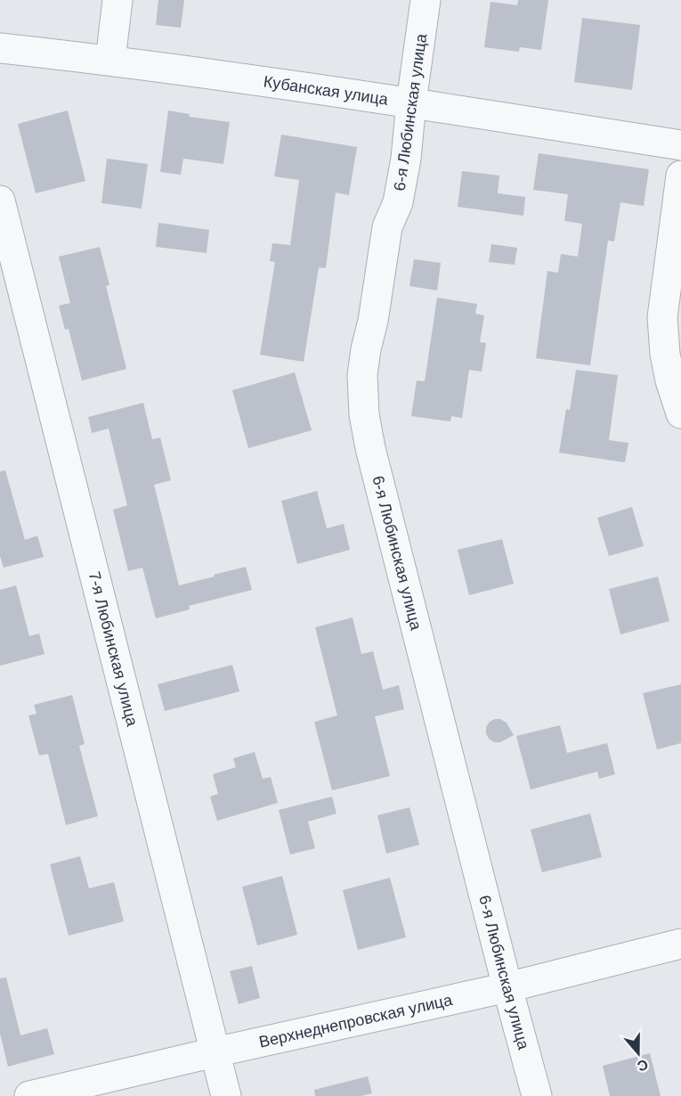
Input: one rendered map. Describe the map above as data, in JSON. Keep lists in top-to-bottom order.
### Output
{
  "streets": {
    "street": [
      "Кубанская улица",
      "6-я Любинская улица",
      "7-я Любинская улица",
      "Верхнеднепровская улица"
    ]
  },
  "crossings": [
    ["Кубанская улица", "6-я Любинская улица"],
    ["6-я Любинская улица", "Верхнеднепровская улица"],
    ["7-я Любинская улица", "Верхнеднепровская улица"]
  ],
  "north": "bottom"
}
